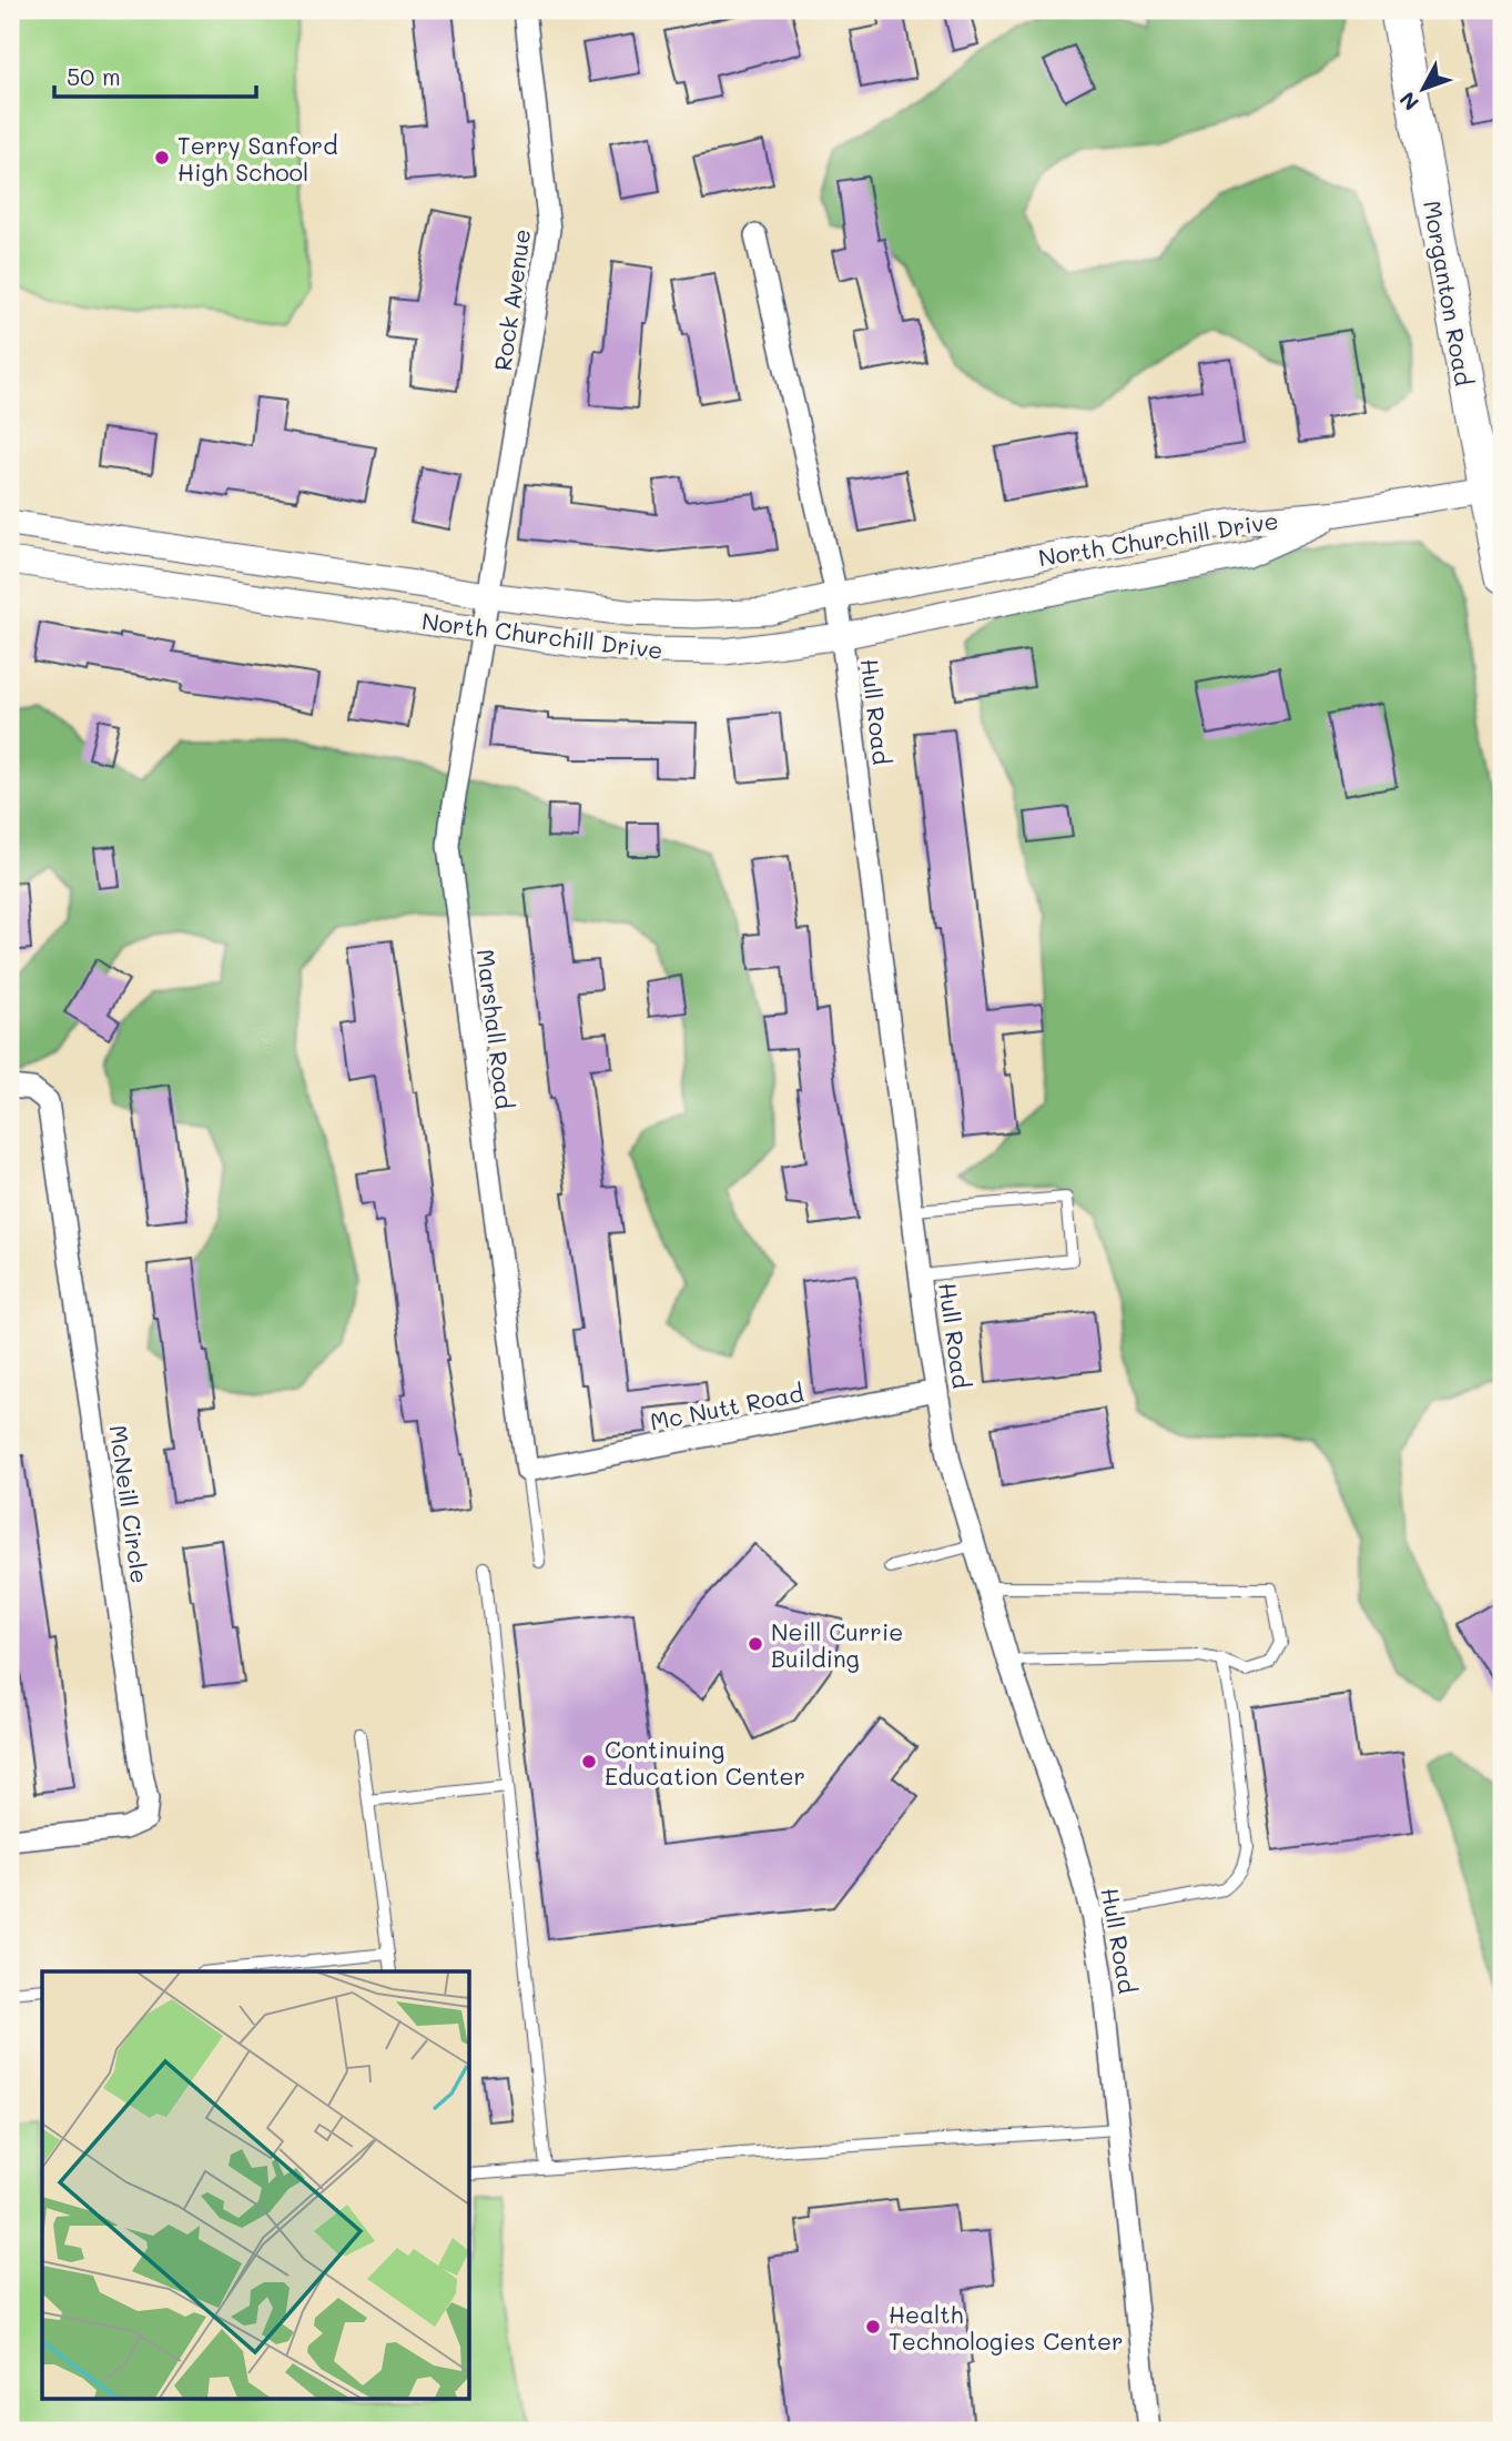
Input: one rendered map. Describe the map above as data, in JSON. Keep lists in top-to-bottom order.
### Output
{
  "streets": {
    "main road": ["Morganton Road"],
    "street": [
      "Rock Avenue",
      "North Churchill Drive",
      "Hull Road",
      "Marshall Road",
      "Mc Nutt Road",
      "McNeill Circle"
    ]
  },
  "crossings": [
    ["Morganton Road", "North Churchill Drive"],
    ["Rock Avenue", "North Churchill Drive"],
    ["Rock Avenue", "Marshall Road"],
    ["North Churchill Drive", "Hull Road"],
    ["North Churchill Drive", "Marshall Road"],
    ["Hull Road", "Mc Nutt Road"],
    ["Marshall Road", "Mc Nutt Road"]
  ],
  "places": [
    "Terry Sanford High School",
    "Neill Currie Building",
    "Continuing Education Center",
    "Health Technologies Center"
  ],
  "scale_bar": "50 m",
  "north": "bottom left"
}
